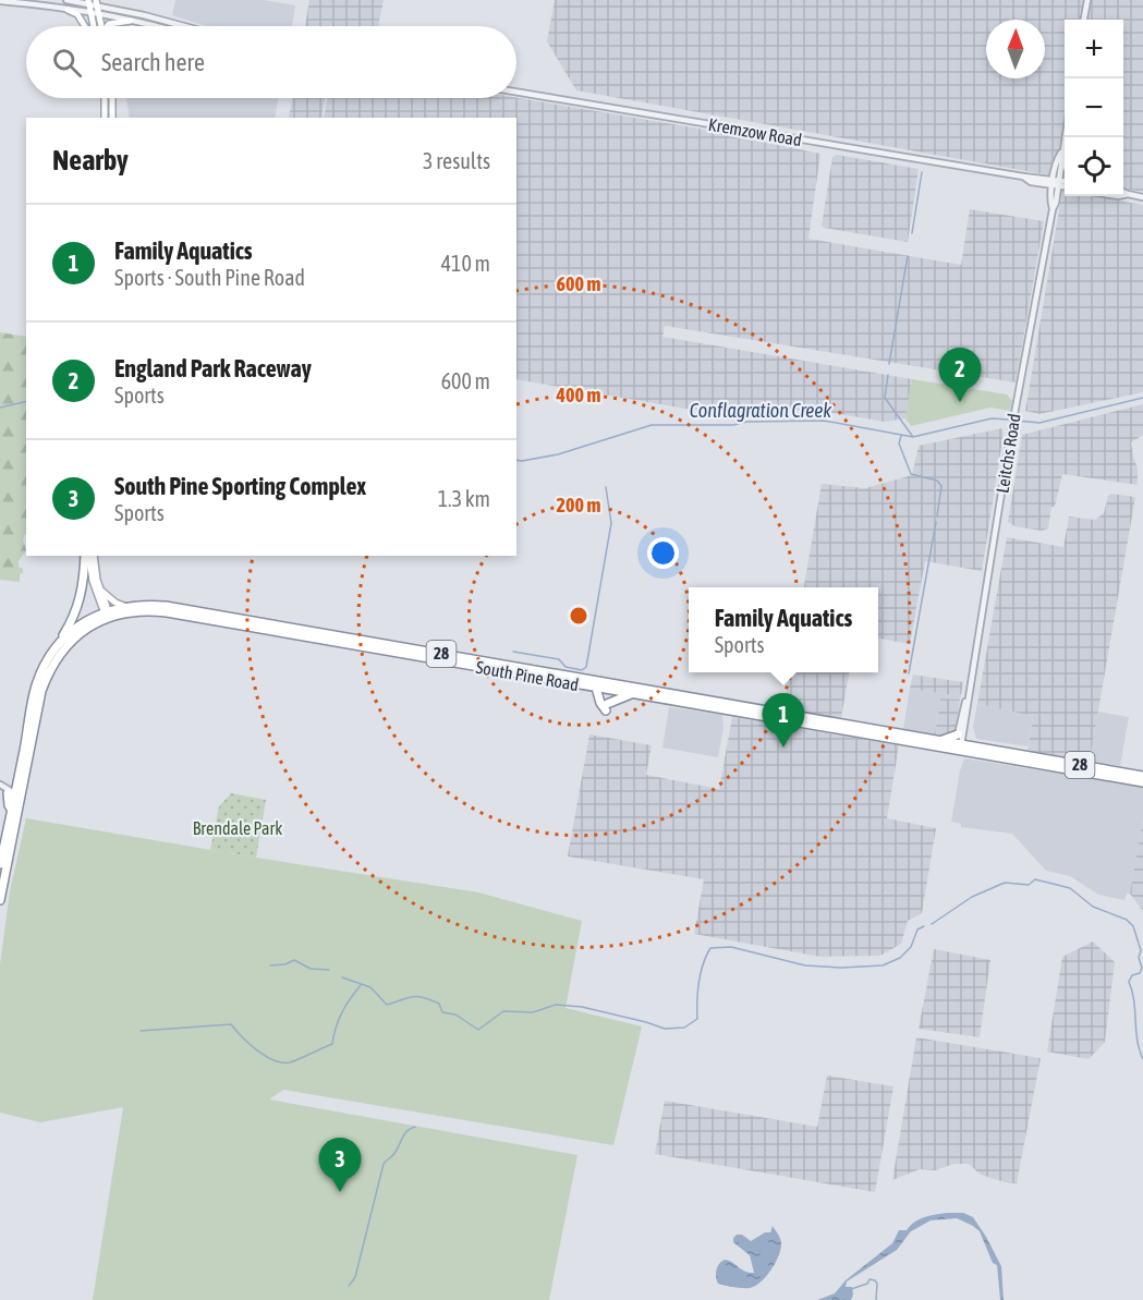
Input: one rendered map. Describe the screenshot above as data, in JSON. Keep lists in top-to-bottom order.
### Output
{
  "streets": {
    "highway": ["28", "South Pine Road"],
    "street": ["Kremzow Road", "Leitchs Road"]
  },
  "crossings": [
    ["Kremzow Road", "Leitchs Road"],
    ["Leitchs Road", "South Pine Road"]
  ],
  "water": ["Conflagration Creek"],
  "parks": ["Brendale Park"],
  "north": "top",
  "page": {
    "map_buttons": ["+", "−"],
    "search": "Search here",
    "heading": ["Nearby", "3 results"],
    "list": [
      {
        "mark": "1",
        "name": "Family Aquatics",
        "note": "Sports · South Pine Road",
        "value": "410 m"
      },
      {
        "mark": "2",
        "name": "England Park Raceway",
        "note": "Sports",
        "value": "600 m"
      },
      {
        "mark": "3",
        "name": "South Pine Sporting Complex",
        "note": "Sports",
        "value": "1.3 km"
      }
    ],
    "pins": ["2", "1", "3"],
    "popup": ["Family Aquatics", "Sports"]
  },
  "rings": ["600 m", "400 m", "200 m"]
}
